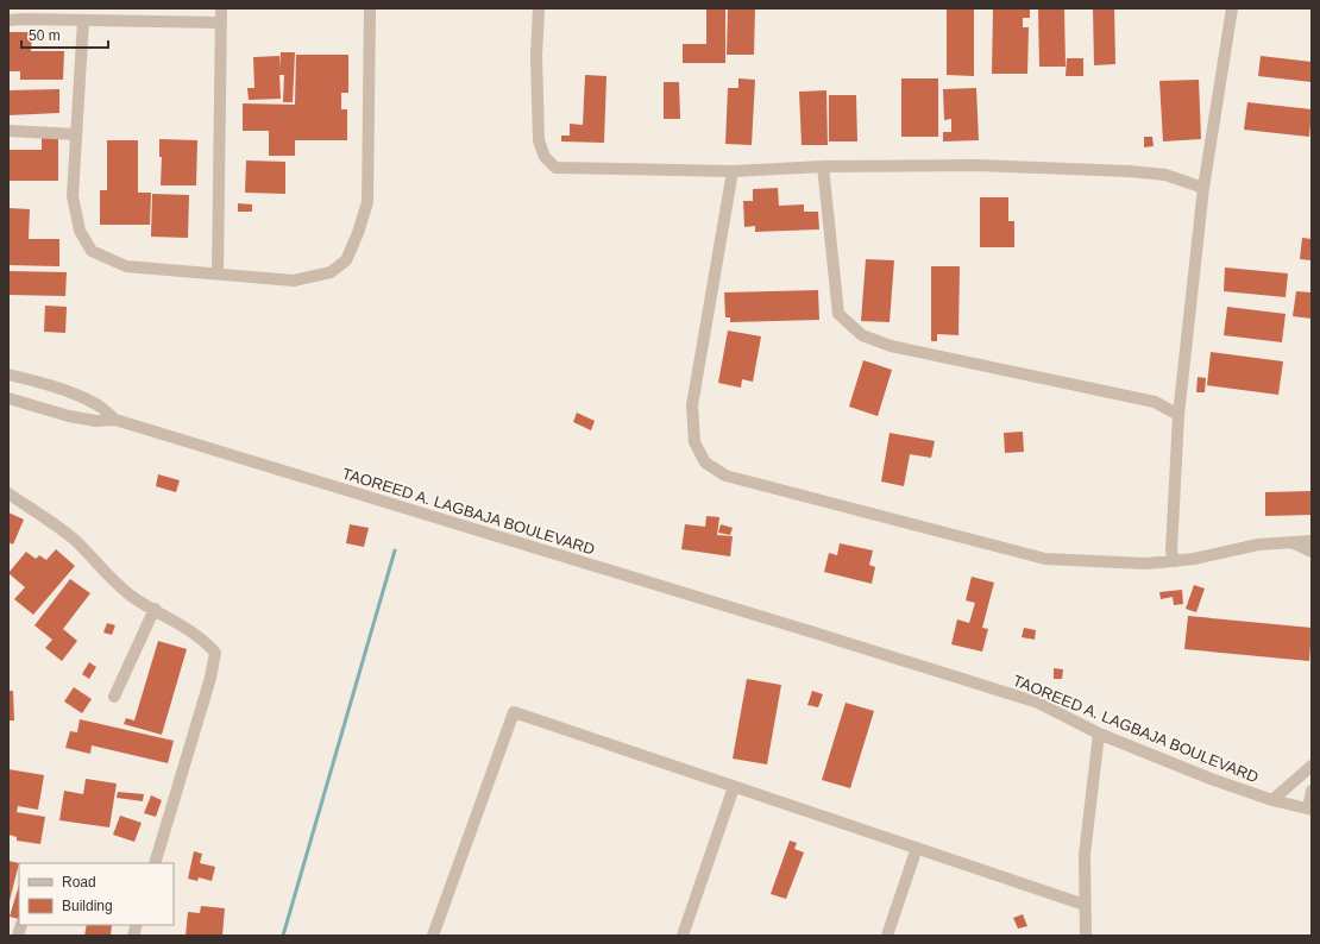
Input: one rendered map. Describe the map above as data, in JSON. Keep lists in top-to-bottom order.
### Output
{
  "streets": {
    "street": ["TAOREED A. LAGBAJA BOULEVARD"]
  },
  "legend": ["Road", "Building"],
  "scale_bar": "50 m"
}
